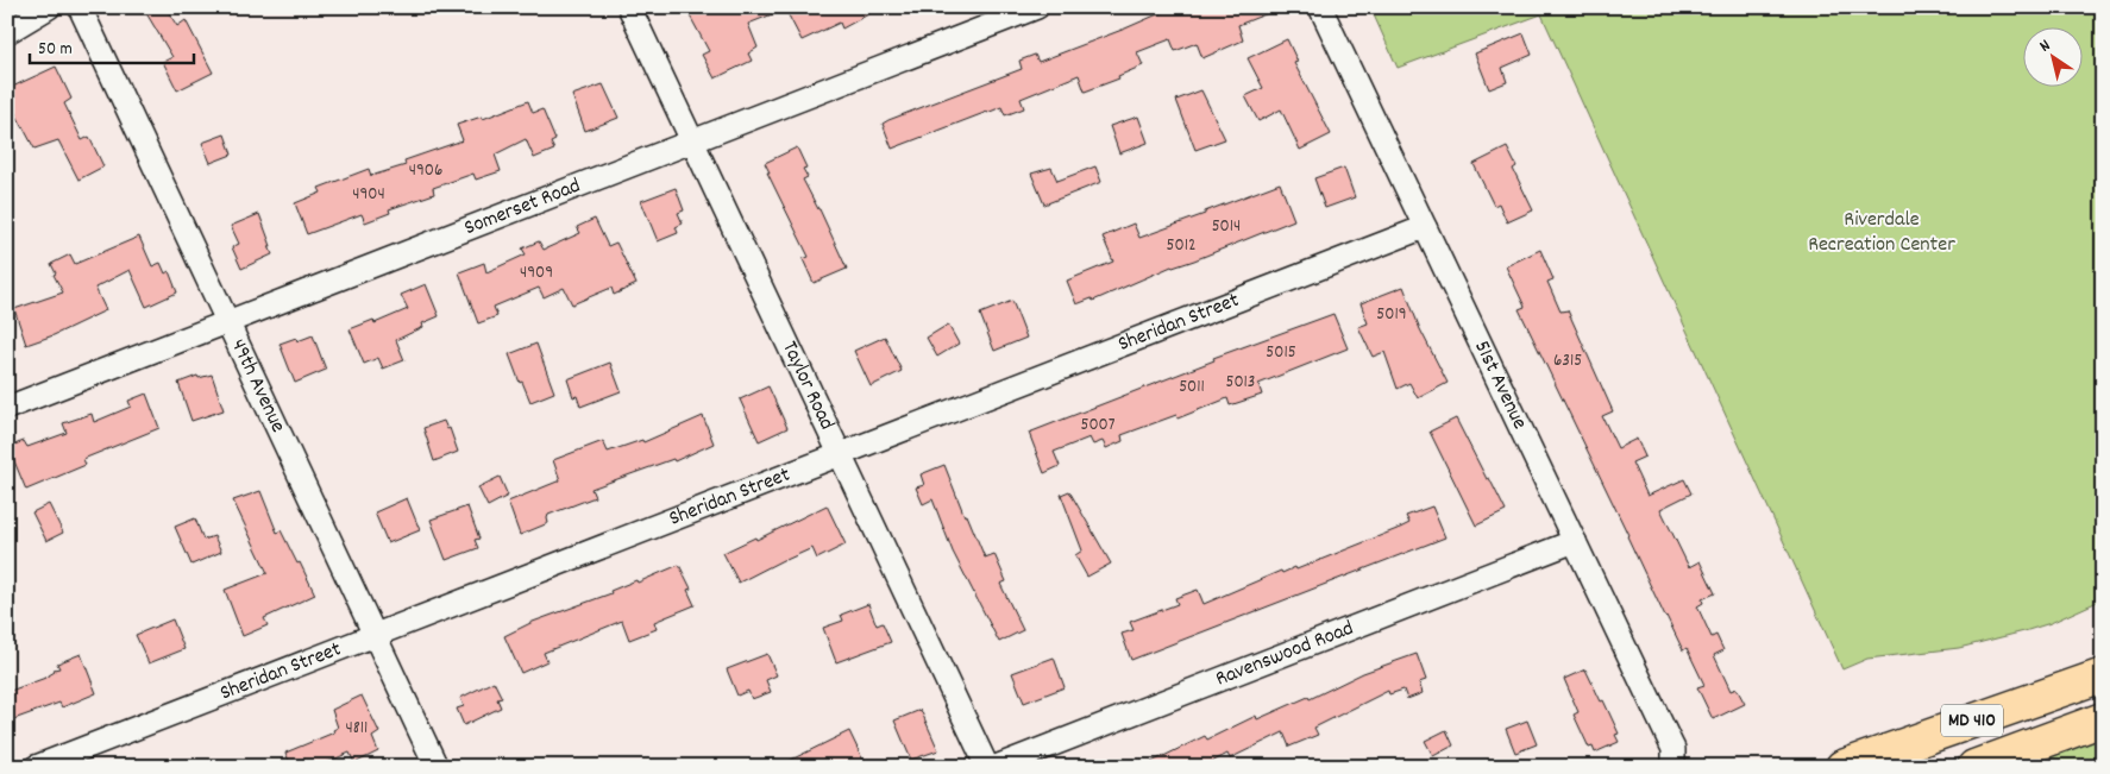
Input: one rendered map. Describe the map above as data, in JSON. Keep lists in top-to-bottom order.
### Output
{
  "streets": {
    "main road": ["MD 410"],
    "street": [
      "Somerset Road",
      "Sheridan Street",
      "51st Avenue",
      "49th Avenue",
      "Taylor Road",
      "Ravenswood Road"
    ]
  },
  "crossings": [
    ["Somerset Road", "49th Avenue"],
    ["Somerset Road", "Taylor Road"],
    ["Sheridan Street", "51st Avenue"],
    ["Sheridan Street", "49th Avenue"],
    ["Sheridan Street", "Taylor Road"],
    ["51st Avenue", "Ravenswood Road"]
  ],
  "parks": ["Riverdale Recreation Center"],
  "house_numbers": [
    "4906",
    "4904",
    "5014",
    "5012",
    "4909",
    "5019",
    "5015",
    "6315",
    "5013",
    "5011",
    "5007",
    "4811"
  ],
  "scale_bar": "50 m",
  "north": "top left"
}
